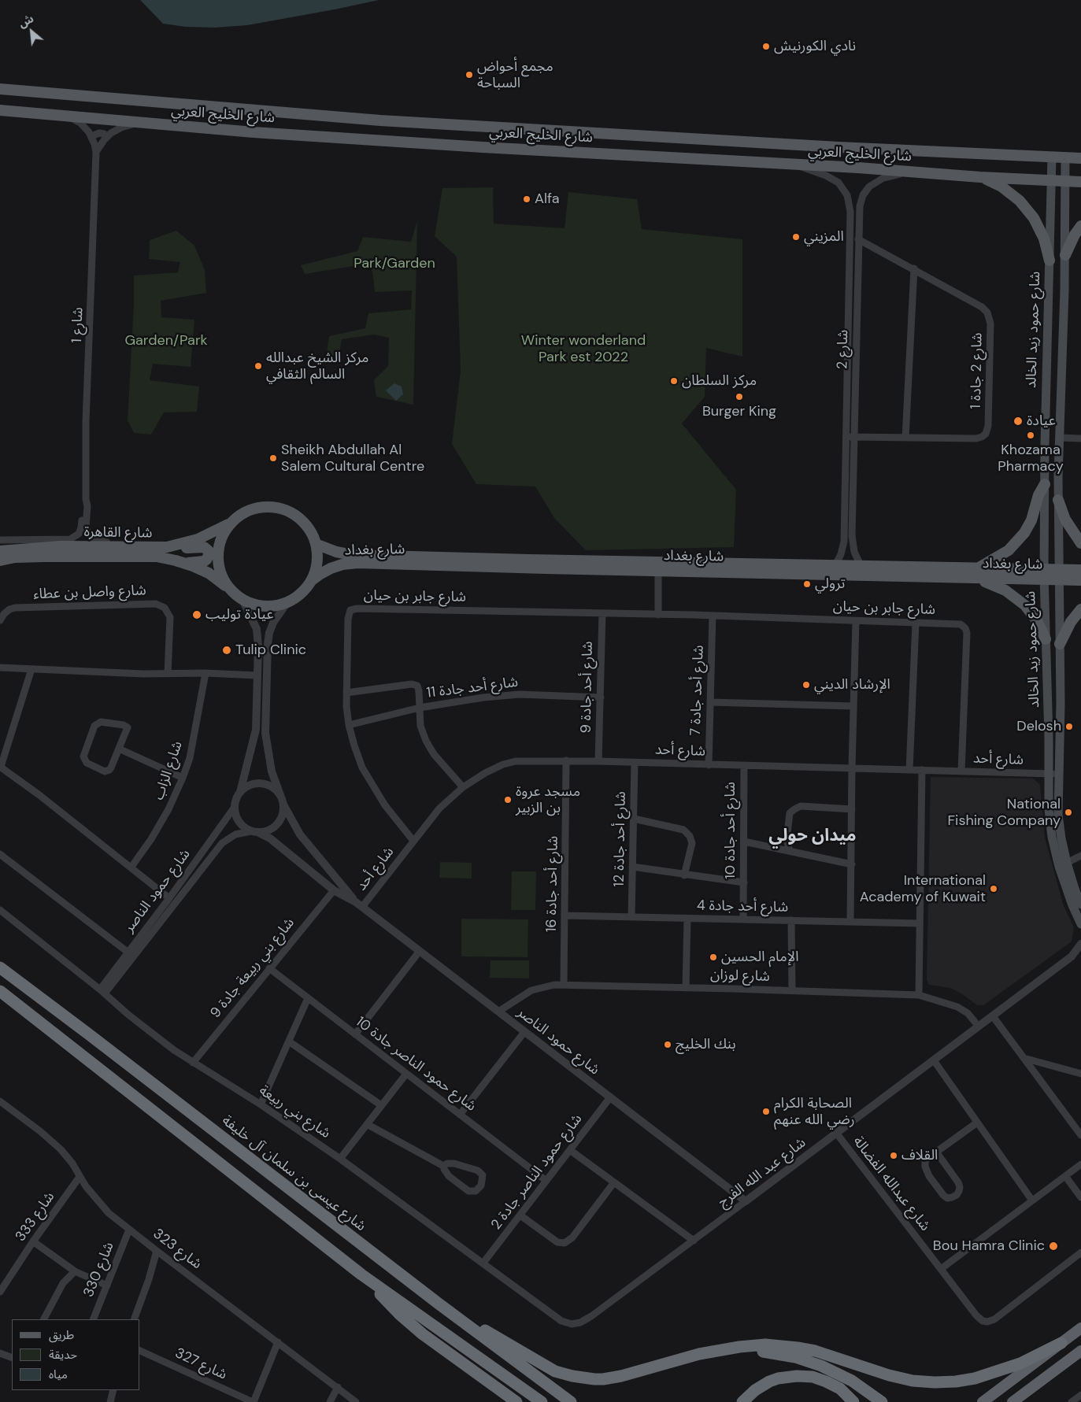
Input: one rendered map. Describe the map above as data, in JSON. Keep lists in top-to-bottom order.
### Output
{
  "streets": {
    "highway": ["شارع عيسى بن سلمان آل خليفة"],
    "main road": [
      "شارع الخليج العربي",
      "شارع حمود زيد الخالد",
      "شارع القاهرة",
      "شارع بغداد"
    ],
    "street": [
      "شارع 1",
      "شارع 2",
      "شارع 2 جادة 1",
      "شارع واصل بن عطاء",
      "شارع جابر بن حيان",
      "شارع أحد جادة 9",
      "شارع أحد جادة 11",
      "شارع أحد جادة 7",
      "شارع أحد",
      "شارع الزاب",
      "شارع أحد جادة 10",
      "شارع أحد جادة 12",
      "شارع أحد جادة 16",
      "شارع حمود الناصر",
      "شارع أحد جادة 4",
      "شارع بني ربيعة جادة 9",
      "شارع لوزان",
      "شارع حمود الناصر جادة 10",
      "شارع بني ربيعة",
      "شارع حمود الناصر جادة 2",
      "شارع عبد الله الفرج",
      "شارع عبدالله الفضالة",
      "شارع 333",
      "شارع 323",
      "شارع 330",
      "شارع 327"
    ]
  },
  "crossings": [
    ["شارع الخليج العربي", "شارع 1"],
    ["شارع الخليج العربي", "شارع حمود زيد الخالد"],
    ["شارع الخليج العربي", "شارع 2"],
    ["شارع 1", "شارع القاهرة"],
    ["شارع حمود زيد الخالد", "شارع بغداد"],
    ["شارع حمود زيد الخالد", "شارع أحد"],
    ["شارع 2", "شارع 2 جادة 1"],
    ["شارع 2", "شارع بغداد"],
    ["شارع القاهرة", "شارع بغداد"],
    ["شارع جابر بن حيان", "شارع أحد جادة 9"],
    ["شارع جابر بن حيان", "شارع أحد جادة 11"],
    ["شارع جابر بن حيان", "شارع أحد جادة 7"],
    ["شارع جابر بن حيان", "شارع أحد"],
    ["شارع أحد جادة 9", "شارع أحد جادة 11"],
    ["شارع أحد جادة 9", "شارع أحد"],
    ["شارع أحد جادة 7", "شارع أحد"],
    ["شارع أحد", "شارع أحد جادة 10"],
    ["شارع أحد", "شارع أحد جادة 12"],
    ["شارع أحد", "شارع أحد جادة 16"],
    ["شارع أحد", "شارع حمود الناصر"],
    ["شارع أحد جادة 10", "شارع أحد جادة 4"],
    ["شارع أحد جادة 12", "شارع أحد جادة 4"],
    ["شارع أحد جادة 16", "شارع أحد جادة 4"],
    ["شارع أحد جادة 16", "شارع لوزان"],
    ["شارع حمود الناصر", "شارع بني ربيعة جادة 9"],
    ["شارع حمود الناصر", "شارع لوزان"],
    ["شارع حمود الناصر", "شارع بني ربيعة"],
    ["شارع حمود الناصر", "شارع حمود الناصر جادة 2"],
    ["شارع حمود الناصر", "شارع عبد الله الفرج"],
    ["شارع بني ربيعة جادة 9", "شارع حمود الناصر جادة 10"],
    ["شارع بني ربيعة جادة 9", "شارع بني ربيعة"],
    ["شارع لوزان", "شارع عبد الله الفرج"],
    ["شارع حمود الناصر جادة 10", "شارع حمود الناصر جادة 2"],
    ["شارع بني ربيعة", "شارع حمود الناصر جادة 2"],
    ["شارع بني ربيعة", "شارع عبد الله الفرج"],
    ["شارع عبد الله الفرج", "شارع عبدالله الفضالة"],
    ["شارع 333", "شارع 323"],
    ["شارع 323", "شارع 330"]
  ],
  "districts": ["ميدان حولي"],
  "parks": ["Park/Garden", "Garden/Park", "Winter wonderland Park est 2022"],
  "places": [
    "نادي الكورنيش",
    "مجمع أحواض السباحة",
    "Alfa",
    "المزيني",
    "مركز الشيخ عبدالله السالم الثقافي",
    "مركز السلطان",
    "Burger King",
    "عيادة",
    "Khozama Pharmacy",
    "Sheikh Abdullah Al Salem Cultural Centre",
    "ترولي",
    "عيادة توليب",
    "Tulip Clinic",
    "الإرشاد الديني",
    "Delosh",
    "مسجد عروة بن الزبير",
    "National Fishing Company",
    "International Academy of Kuwait",
    "الإمام الحسين",
    "بنك الخليج",
    "الصحابة الكرام رضي الله عنهم",
    "القلاف",
    "Bou Hamra Clinic"
  ],
  "legend": ["طريق", "حديقة", "مياه"],
  "north": "top left"
}
